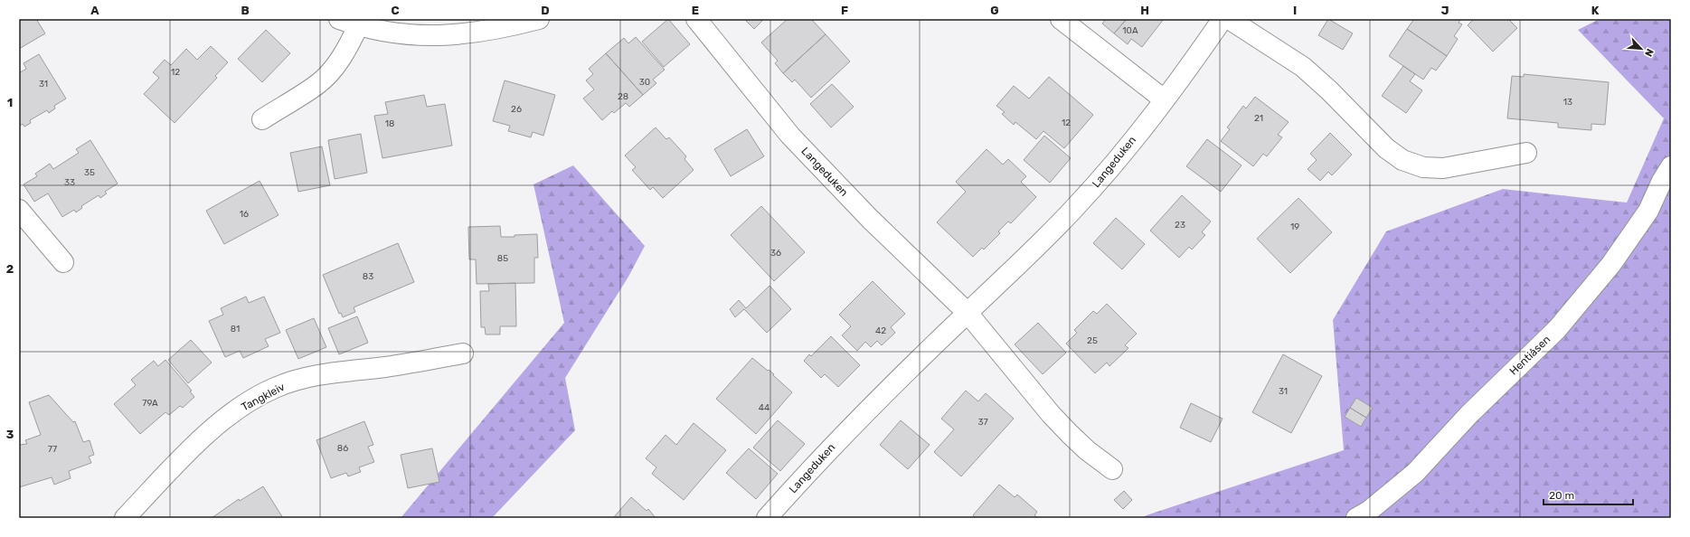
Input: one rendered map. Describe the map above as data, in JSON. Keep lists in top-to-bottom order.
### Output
{
  "streets": {
    "street": ["Langeduken", "Hentiåsen", "Tangkleiv"]
  },
  "house_numbers": [
    "10A",
    "12",
    "30",
    "31",
    "28",
    "13",
    "26",
    "21",
    "12",
    "18",
    "35",
    "33",
    "16",
    "23",
    "19",
    "36",
    "85",
    "83",
    "81",
    "42",
    "25",
    "31",
    "79A",
    "44",
    "37",
    "86",
    "77"
  ],
  "scale_bar": "20 m",
  "north": "bottom right",
  "grid": {
    "columns": [
      "A",
      "B",
      "C",
      "D",
      "E",
      "F",
      "G",
      "H",
      "I",
      "J",
      "K"
    ],
    "rows": ["1", "2", "3"]
  }
}
